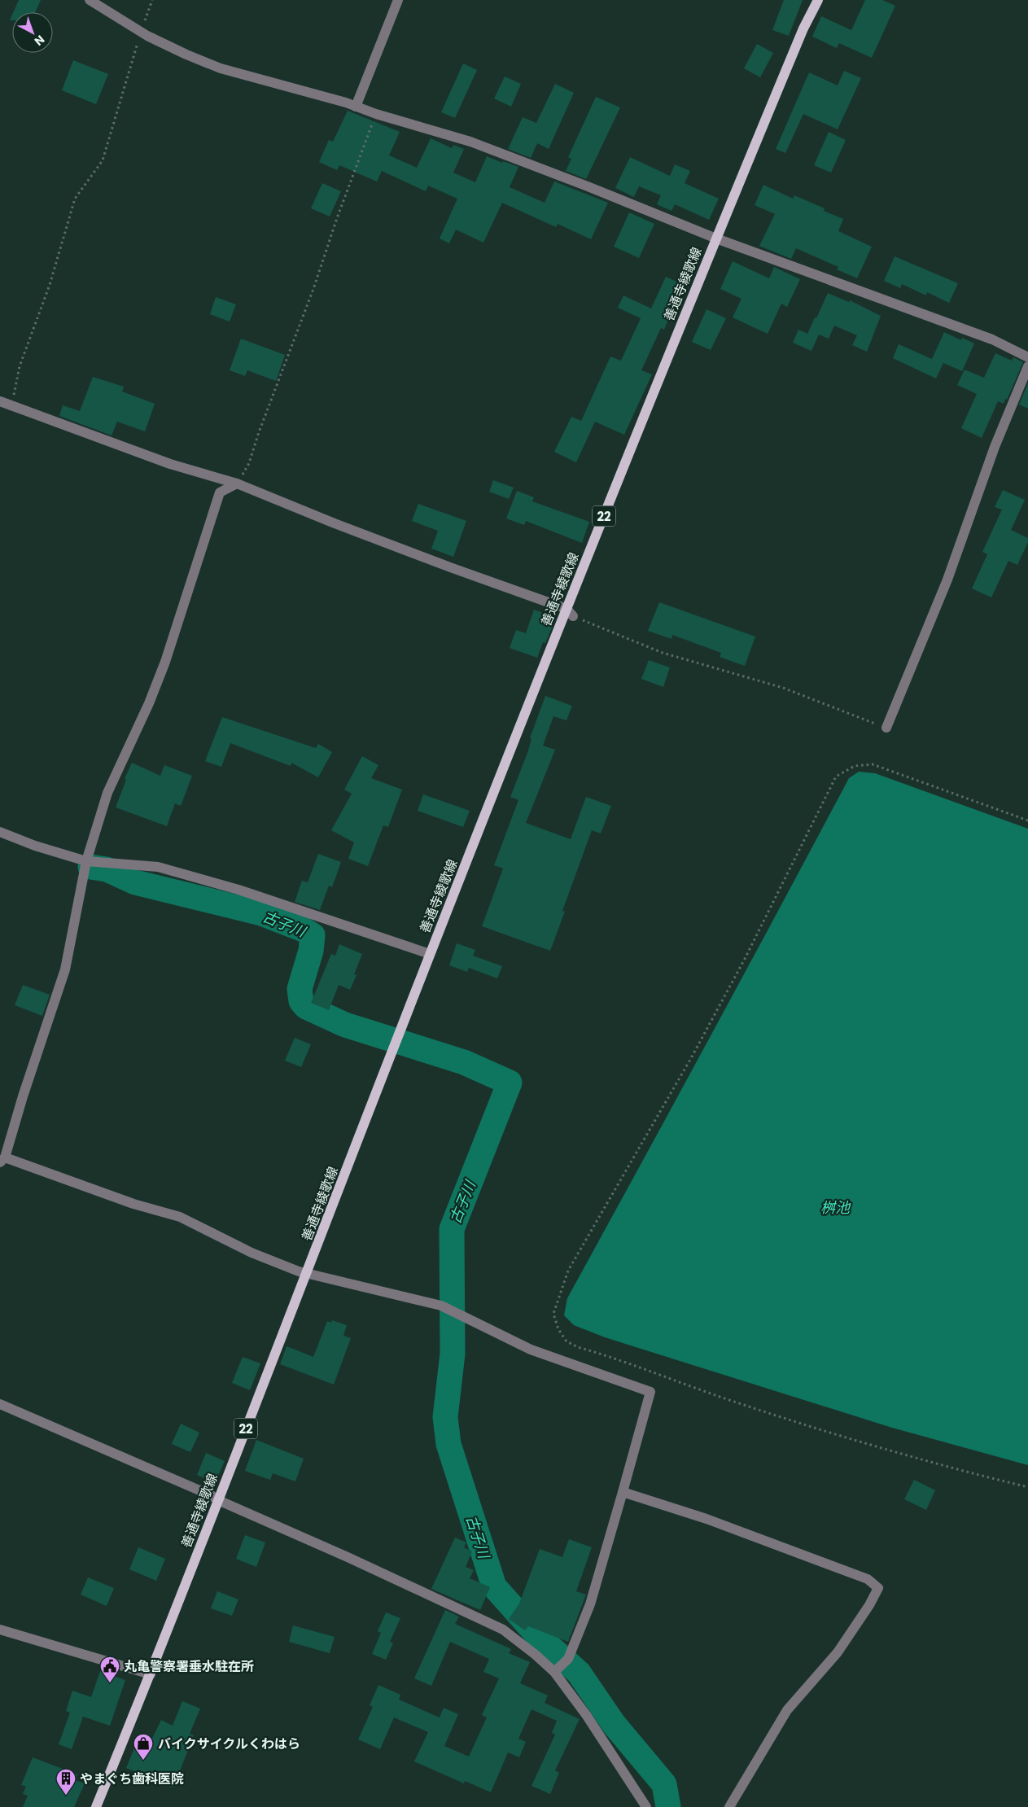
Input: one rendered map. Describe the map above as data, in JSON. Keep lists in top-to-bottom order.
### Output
{
  "streets": {
    "main road": ["善通寺綾歌線", "22"]
  },
  "water": ["古子川", "桝池"],
  "places": {
    "public building": ["丸亀警察署垂水駐在所"],
    "shop": ["バイクサイクルくわはら"],
    "building": ["やまぐち歯科医院"]
  },
  "north": "bottom right"
}
